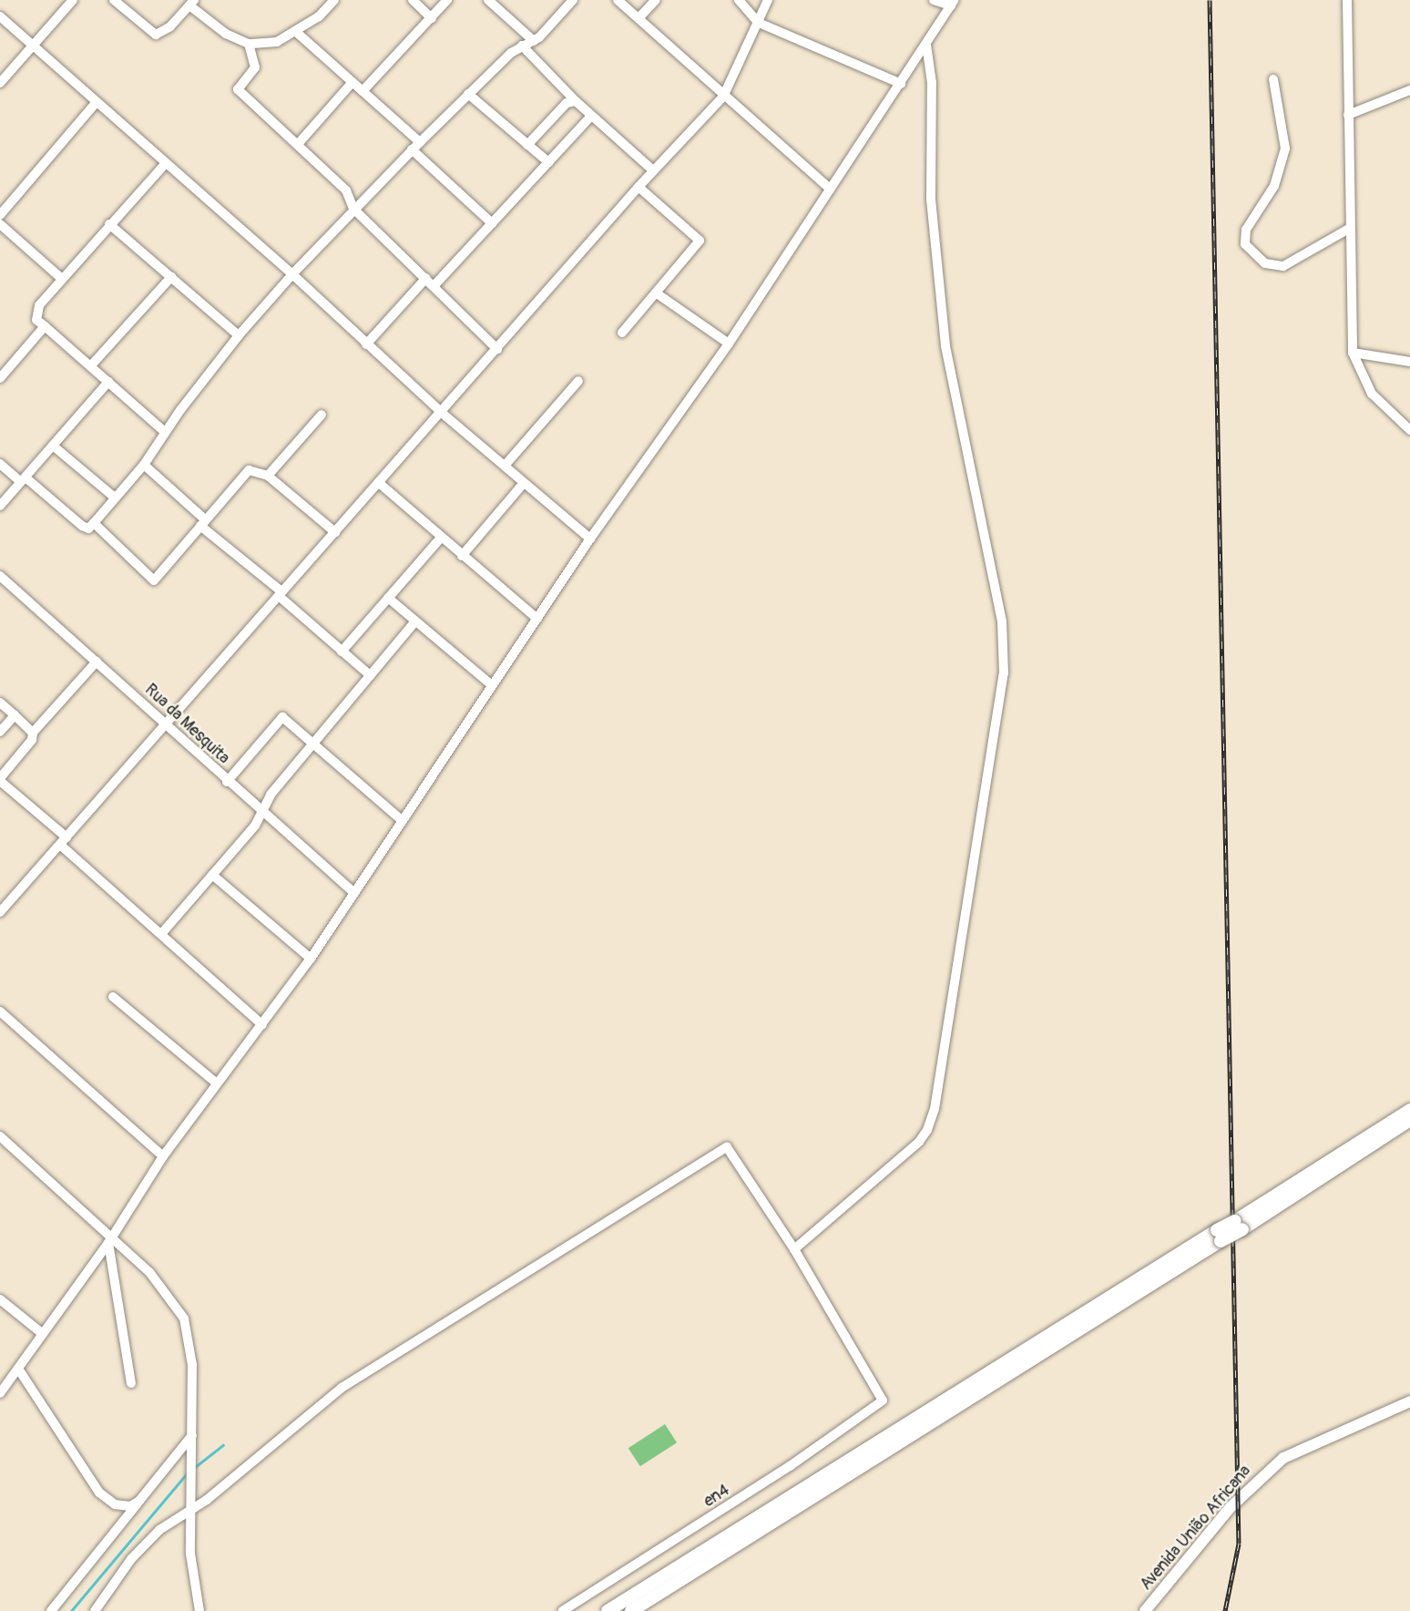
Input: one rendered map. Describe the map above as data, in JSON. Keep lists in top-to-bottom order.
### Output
{
  "streets": {
    "main road": ["Avenida União Africana"],
    "street": ["Rua da Mesquita", "en4"]
  }
}
